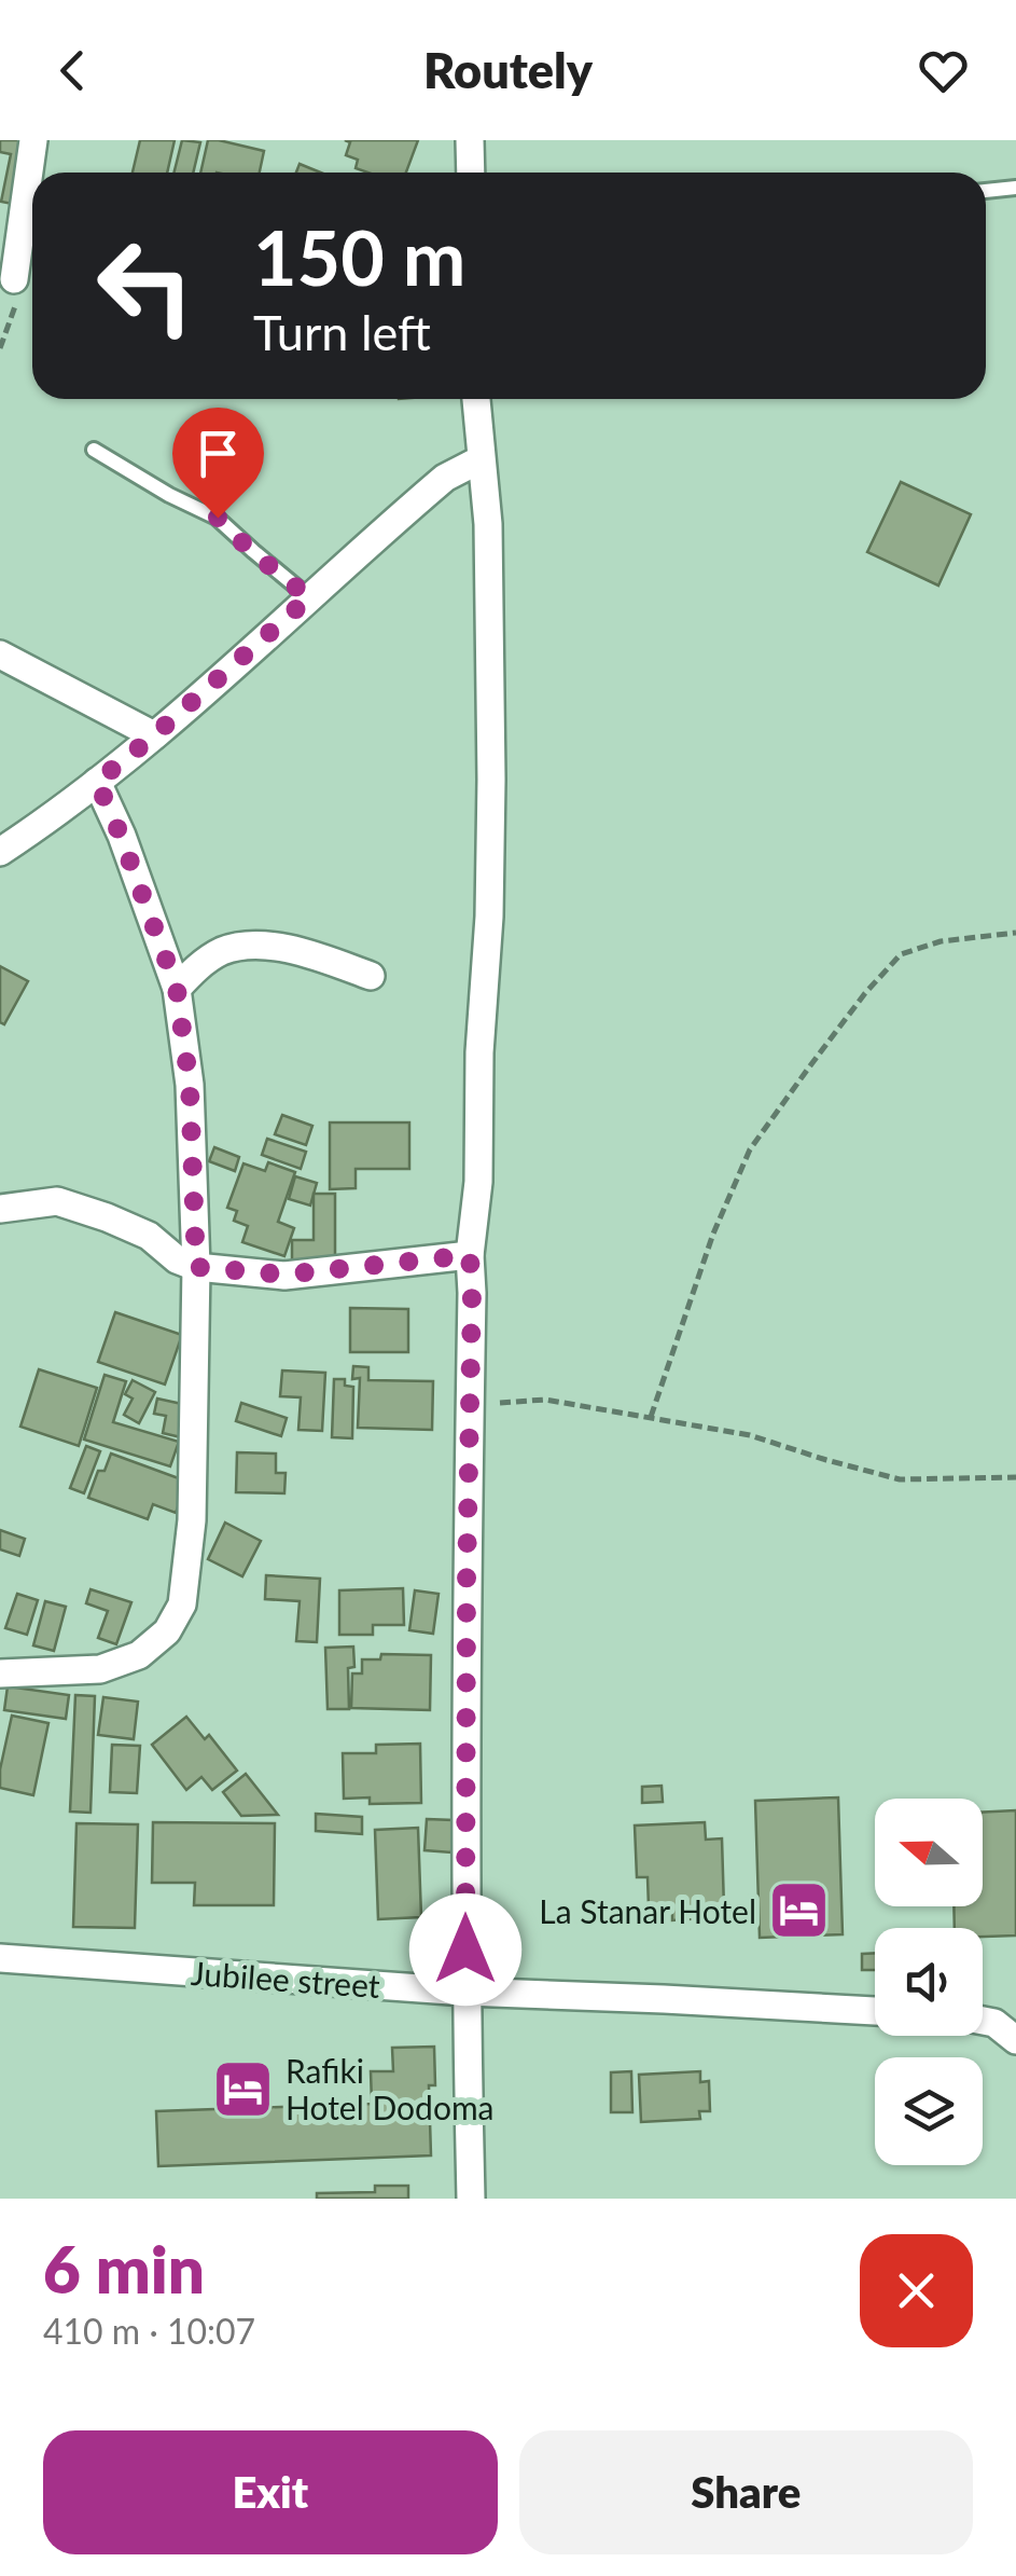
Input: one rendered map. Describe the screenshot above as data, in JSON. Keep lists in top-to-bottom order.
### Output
{
  "streets": {
    "street": ["Jubilee street"]
  },
  "places": {
    "hotel": ["La Stanar Hotel", "Rafiki Hotel Dodoma"]
  },
  "north": "left",
  "page": {
    "header": "Routely",
    "turn": ["150 m", "Turn left"],
    "heading": ["6 min", "410 m · 10:07"],
    "buttons": ["Exit", "Share"]
  }
}
